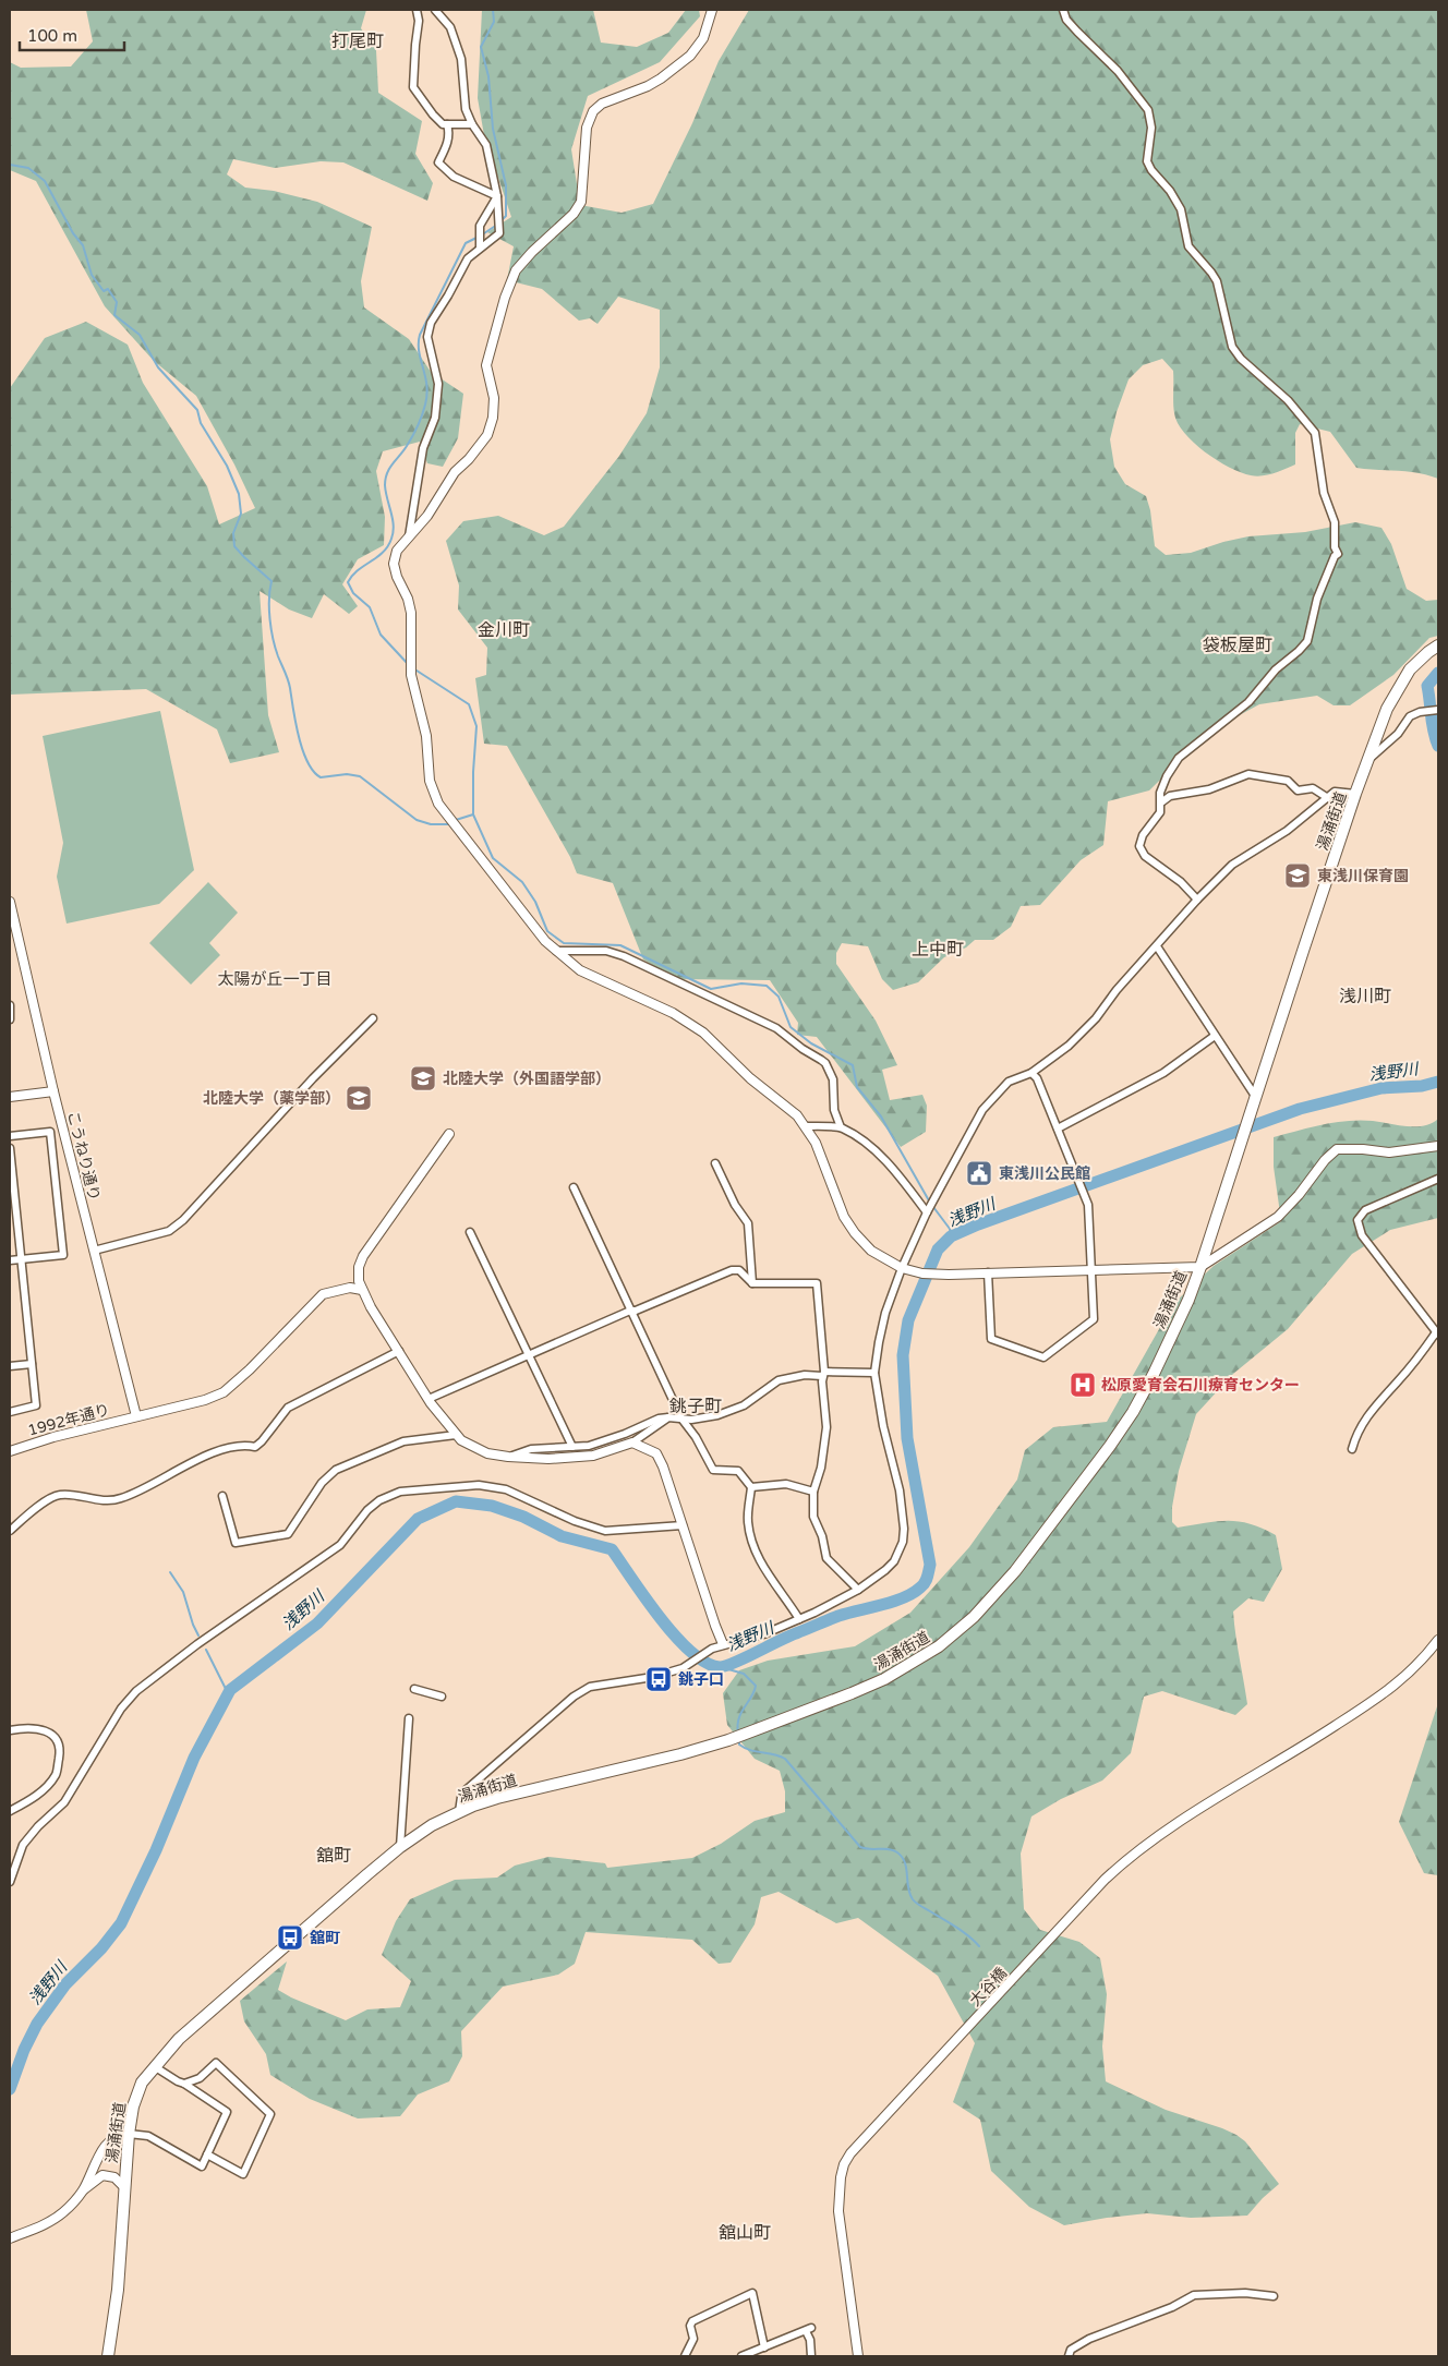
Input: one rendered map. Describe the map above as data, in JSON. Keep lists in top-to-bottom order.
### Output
{
  "streets": {
    "main road": ["湯涌街道"],
    "street": ["こうねり通り", "1992年通り", "大谷橋"]
  },
  "crossings": [
    ["こうねり通り", "1992年通り"]
  ],
  "districts": [
    "打尾町",
    "金川町",
    "袋板屋町",
    "上中町",
    "太陽が丘一丁目",
    "浅川町",
    "銚子町",
    "舘町",
    "舘山町"
  ],
  "water": ["浅野川"],
  "places": {
    "school or university": ["東浅川保育園", "北陸大学（外国語学部）", "北陸大学（薬学部）"],
    "public building": ["東浅川公民館"],
    "hospital": ["松原愛育会石川療育センター"],
    "bus stop": ["銚子口", "舘町"]
  },
  "scale_bar": "100 m"
}
